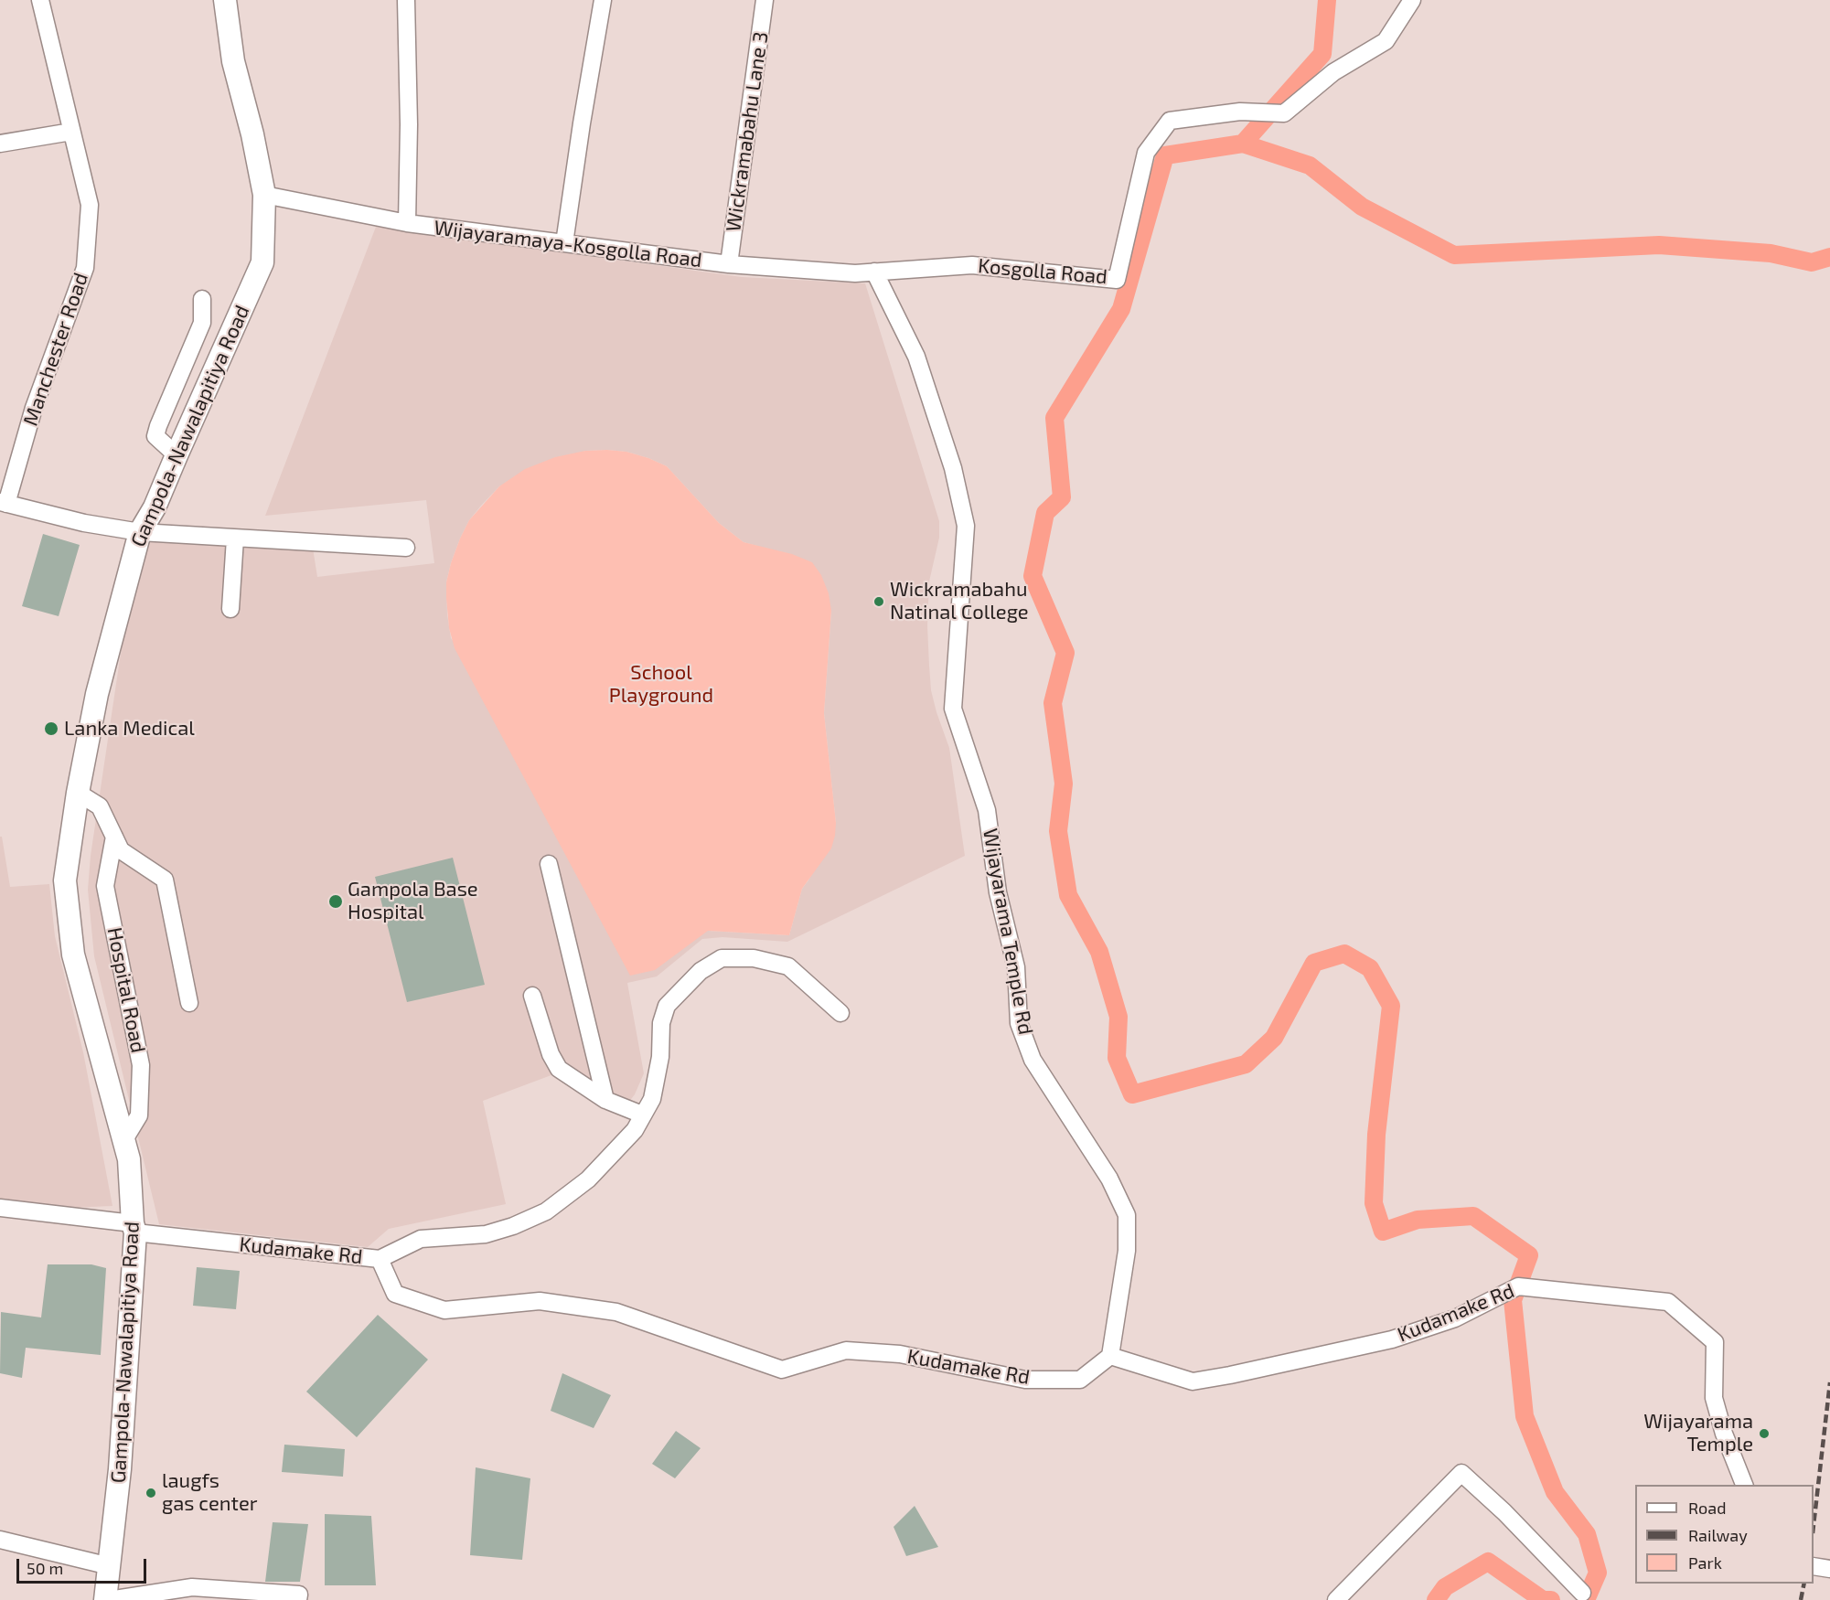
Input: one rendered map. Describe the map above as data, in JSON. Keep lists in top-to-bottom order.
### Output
{
  "streets": {
    "main road": ["Gampola-Nawalapitiya Road"],
    "street": [
      "Wickramabahu Lane 3",
      "Wijayaramaya-Kosgolla Road",
      "Kosgolla Road",
      "Manchester Road",
      "Wijayarama Temple Rd",
      "Hospital Road",
      "Kudamake Rd"
    ]
  },
  "crossings": [
    ["Wickramabahu Lane 3", "Wijayaramaya-Kosgolla Road"],
    ["Wijayaramaya-Kosgolla Road", "Kosgolla Road"],
    ["Wijayaramaya-Kosgolla Road", "Gampola-Nawalapitiya Road"],
    ["Wijayaramaya-Kosgolla Road", "Wijayarama Temple Rd"],
    ["Kosgolla Road", "Wijayarama Temple Rd"],
    ["Gampola-Nawalapitiya Road", "Hospital Road"],
    ["Gampola-Nawalapitiya Road", "Kudamake Rd"],
    ["Wijayarama Temple Rd", "Kudamake Rd"]
  ],
  "parks": ["School Playground"],
  "places": [
    "Wickramabahu Natinal College",
    "Lanka Medical",
    "Gampola Base Hospital",
    "Wijayarama Temple",
    "laugfs gas center"
  ],
  "legend": ["Road", "Railway", "Park"],
  "scale_bar": "50 m"
}
